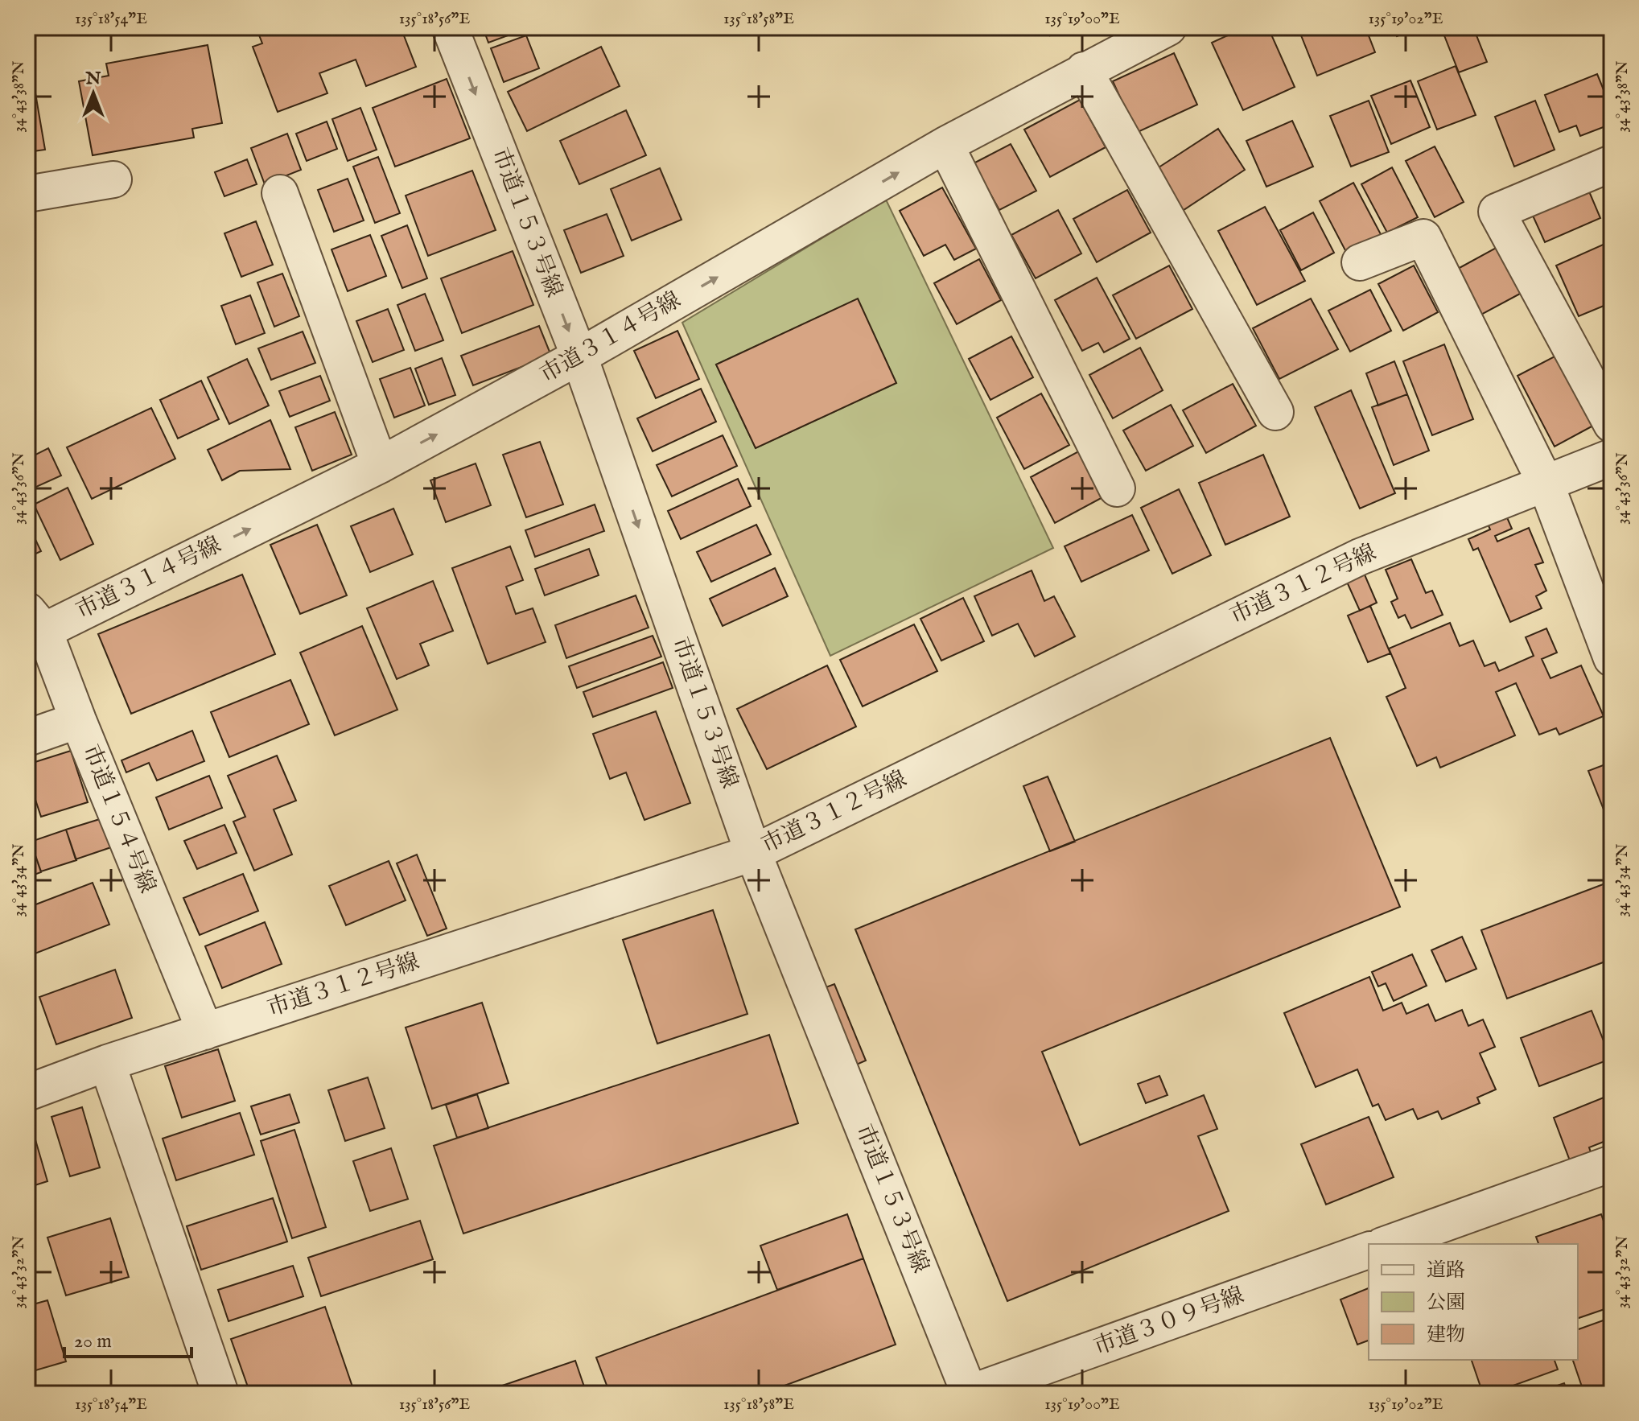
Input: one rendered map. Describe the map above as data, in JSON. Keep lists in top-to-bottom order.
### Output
{
  "streets": {
    "street": [
      "市道１５３号線",
      "市道３１４号線",
      "市道３１２号線",
      "市道１５４号線",
      "市道３０９号線"
    ]
  },
  "crossings": [
    ["市道１５３号線", "市道３１４号線"],
    ["市道１５３号線", "市道３１２号線"],
    ["市道１５３号線", "市道３０９号線"],
    ["市道３１４号線", "市道１５４号線"],
    ["市道３１２号線", "市道１５４号線"]
  ],
  "one_way": ["市道３１４号線"],
  "legend": ["道路", "公園", "建物"],
  "scale_bar": "20 m",
  "north": "top",
  "coordinates": [
    "135°18'54\"E",
    "135°18'56\"E",
    "135°18'58\"E",
    "135°19'00\"E",
    "135°19'02\"E",
    "34°43'38\"N",
    "34°43'36\"N",
    "34°43'34\"N",
    "34°43'32\"N"
  ]
}
